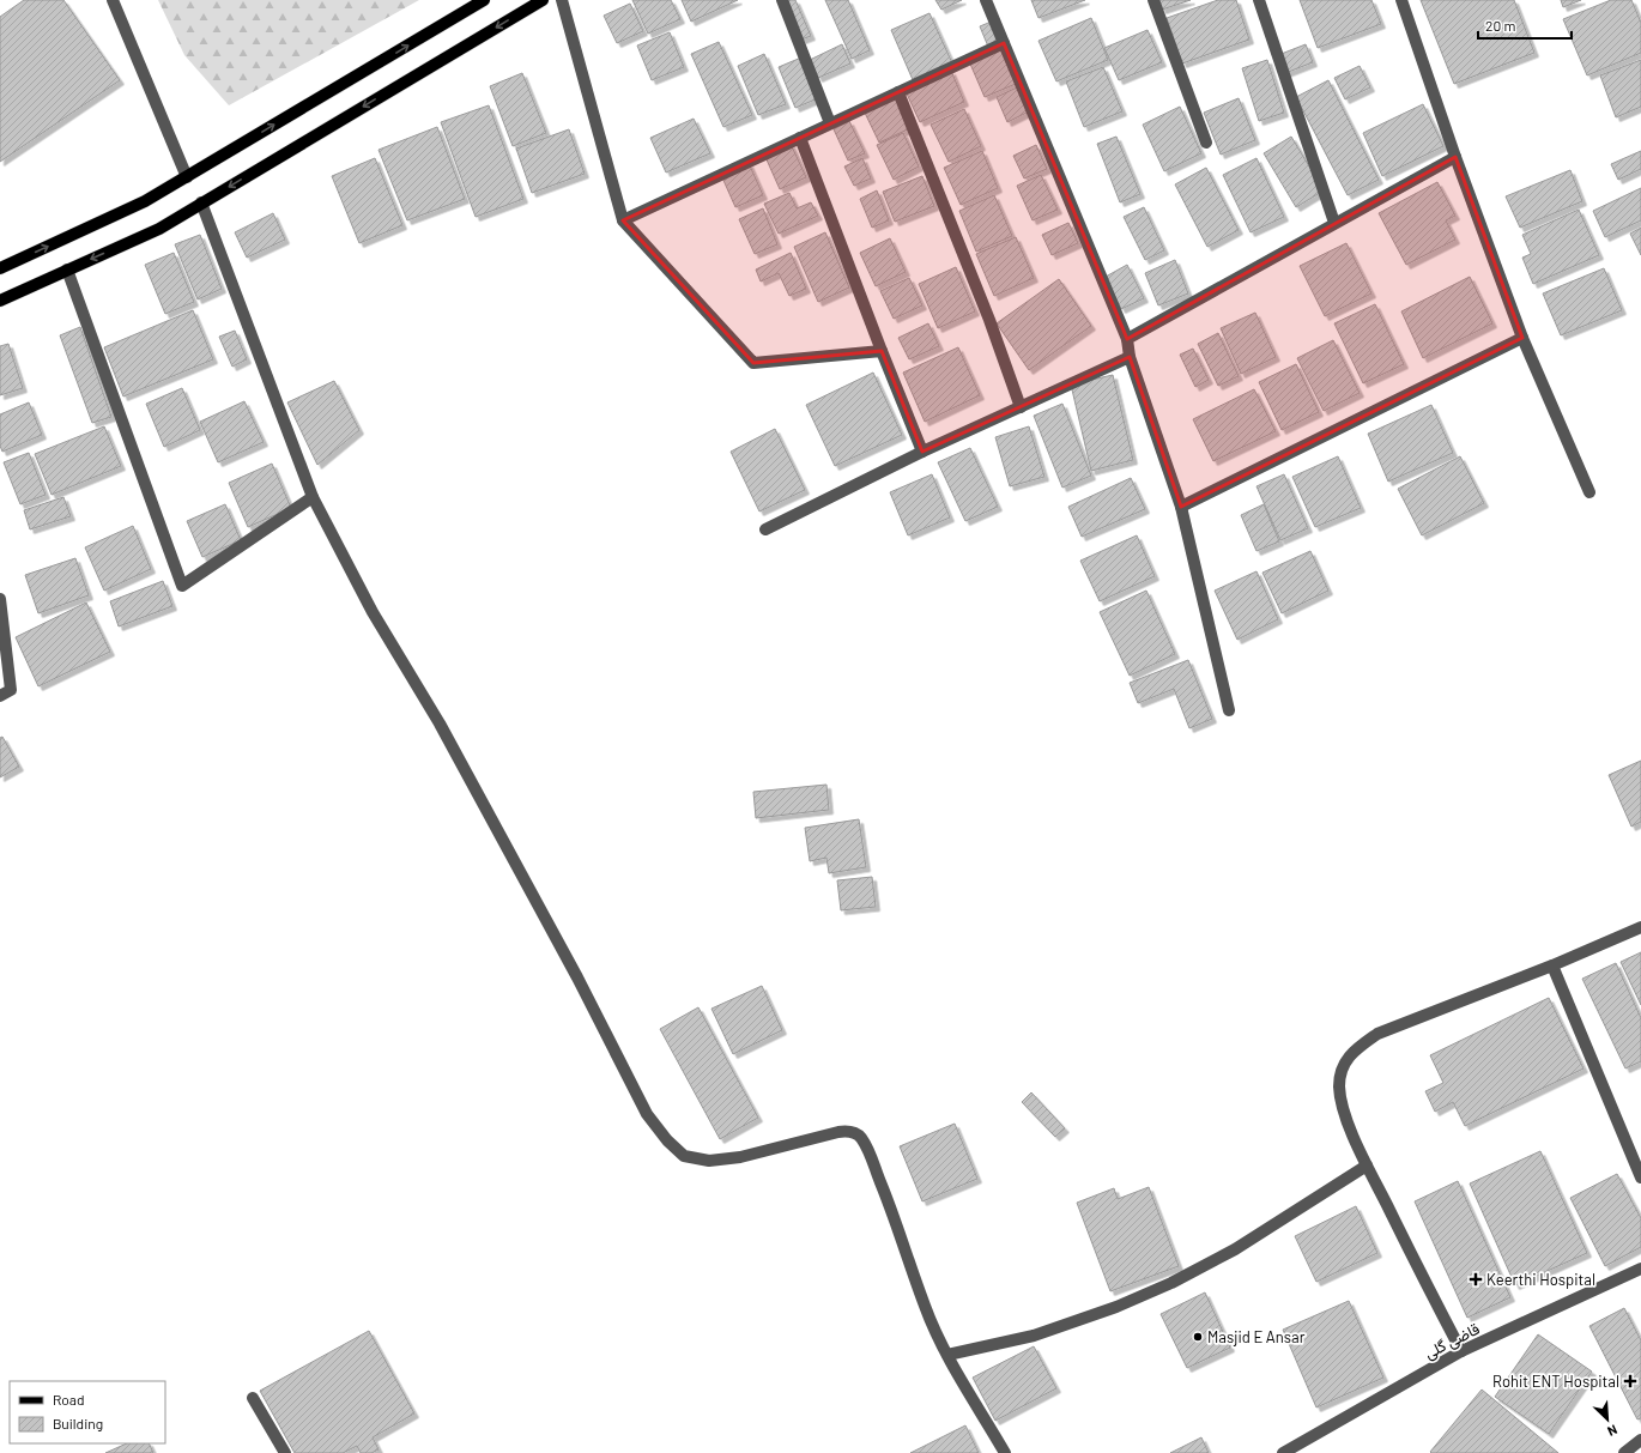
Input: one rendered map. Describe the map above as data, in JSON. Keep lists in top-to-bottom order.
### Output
{
  "streets": {
    "street": ["قاضی گلی"]
  },
  "places": {
    "health": ["Keerthi Hospital", "Rohit ENT Hospital"],
    "other": ["Masjid E Ansar"]
  },
  "legend": ["Road", "Building"],
  "scale_bar": "20 m",
  "north": "bottom right"
}
